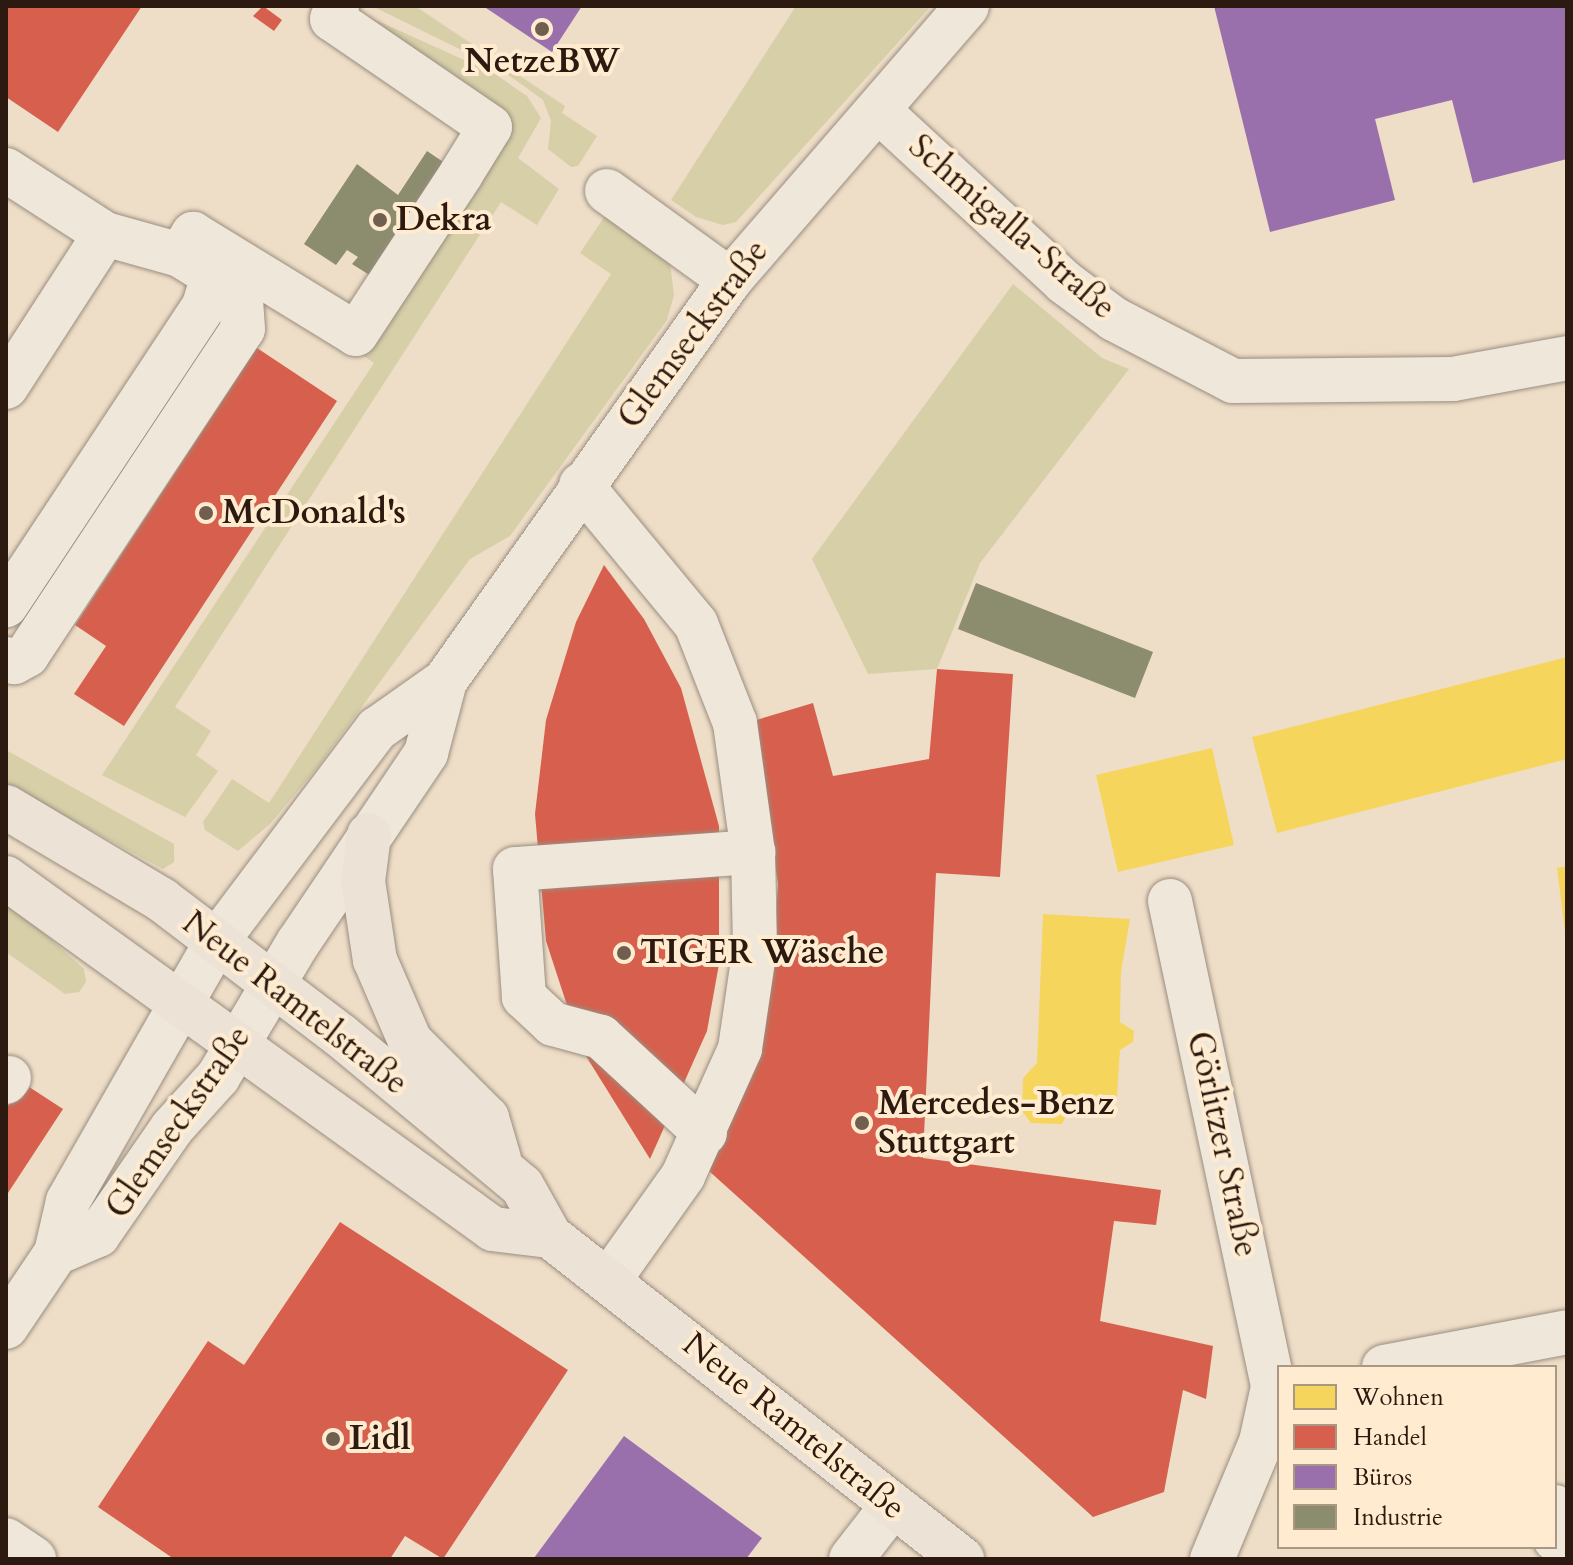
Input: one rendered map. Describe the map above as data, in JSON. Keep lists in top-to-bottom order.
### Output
{
  "streets": {
    "main road": ["Neue Ramtelstraße"],
    "street": ["Schmigalla-Straße", "Glemseckstraße", "Görlitzer Straße"]
  },
  "crossings": [
    ["Schmigalla-Straße", "Glemseckstraße"],
    ["Glemseckstraße", "Neue Ramtelstraße"]
  ],
  "places": [
    "NetzeBW",
    "Dekra",
    "McDonald's",
    "TIGER Wäsche",
    "Mercedes-Benz Stuttgart",
    "Lidl"
  ],
  "legend": [
    "Wohnen",
    "Handel",
    "Büros",
    "Industrie"
  ]
}
